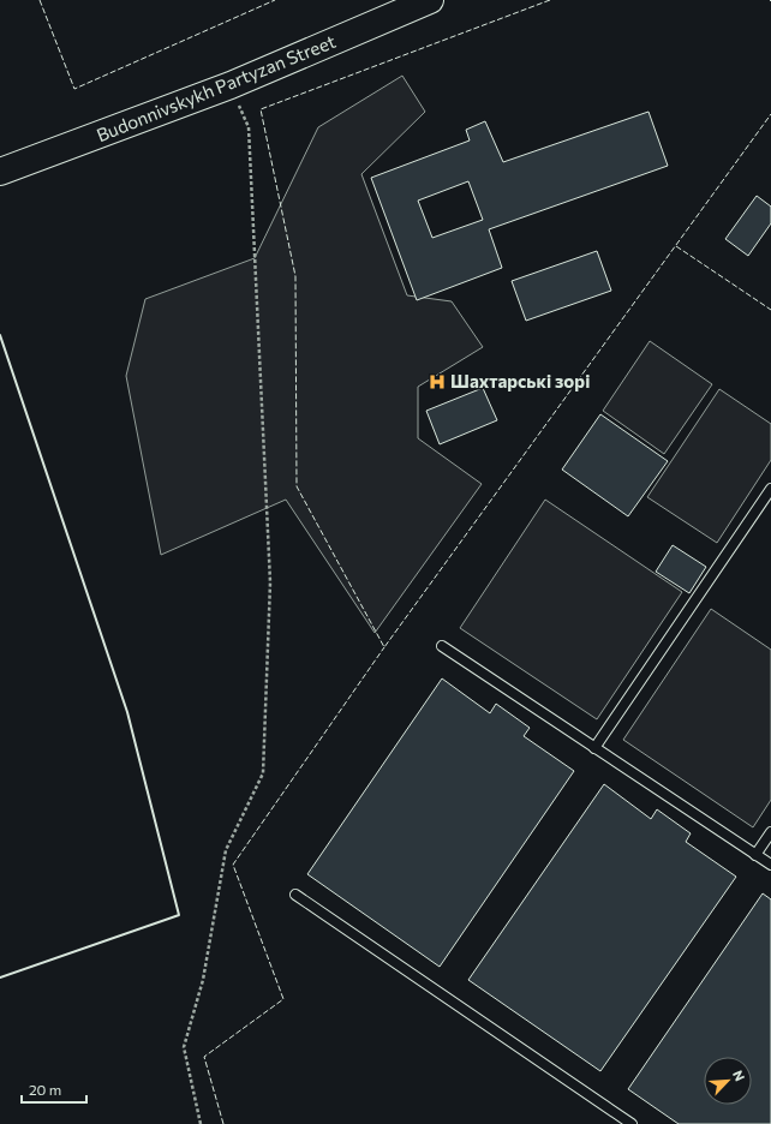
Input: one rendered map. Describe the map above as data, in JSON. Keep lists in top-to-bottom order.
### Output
{
  "streets": {
    "main road": ["Budonnivskykh Partyzan Street"]
  },
  "places": {
    "hospital": ["Шахтарські зорі"]
  },
  "scale_bar": "20 m",
  "north": "top right"
}
